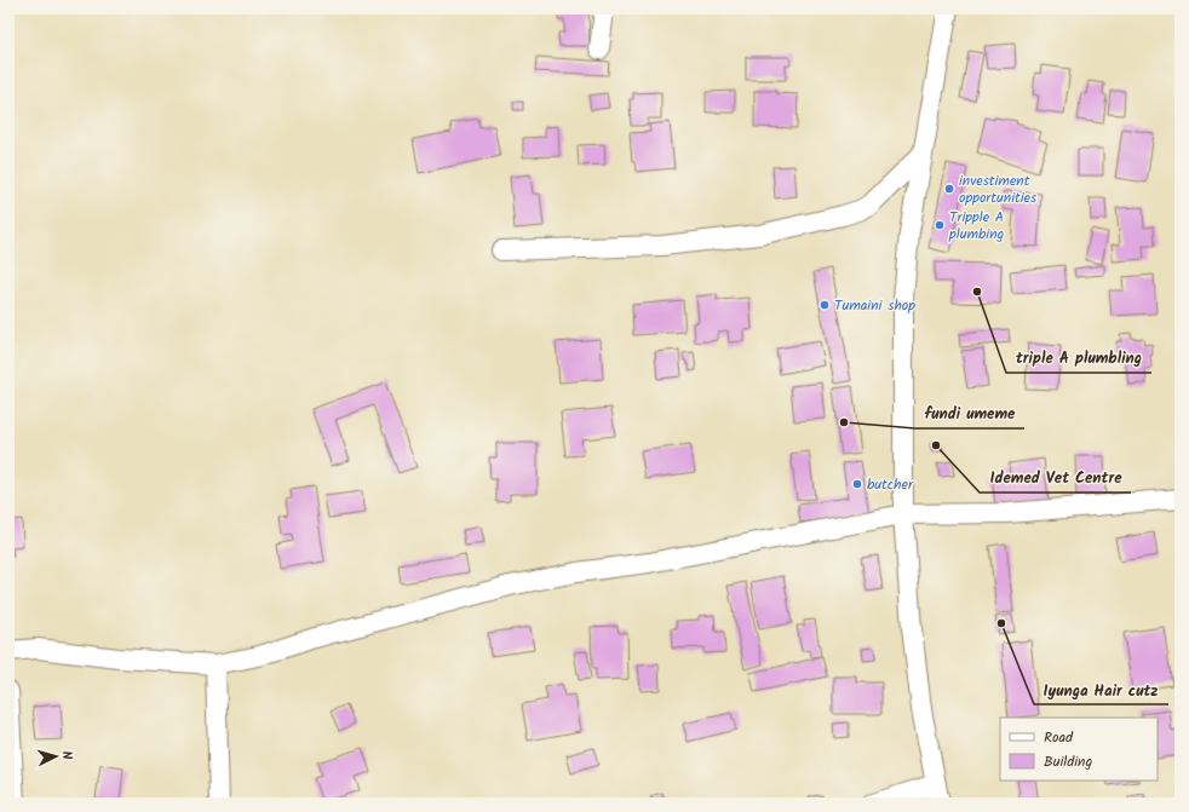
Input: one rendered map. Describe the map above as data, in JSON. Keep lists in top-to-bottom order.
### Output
{
  "places": [
    "investiment opportunities",
    "Tripple A plumbing",
    "triple A plumbling",
    "Tumaini shop",
    "fundi umeme",
    "Idemed Vet Centre",
    "butcher",
    "Iyunga Hair cutz"
  ],
  "legend": ["Road", "Building"],
  "north": "right"
}
